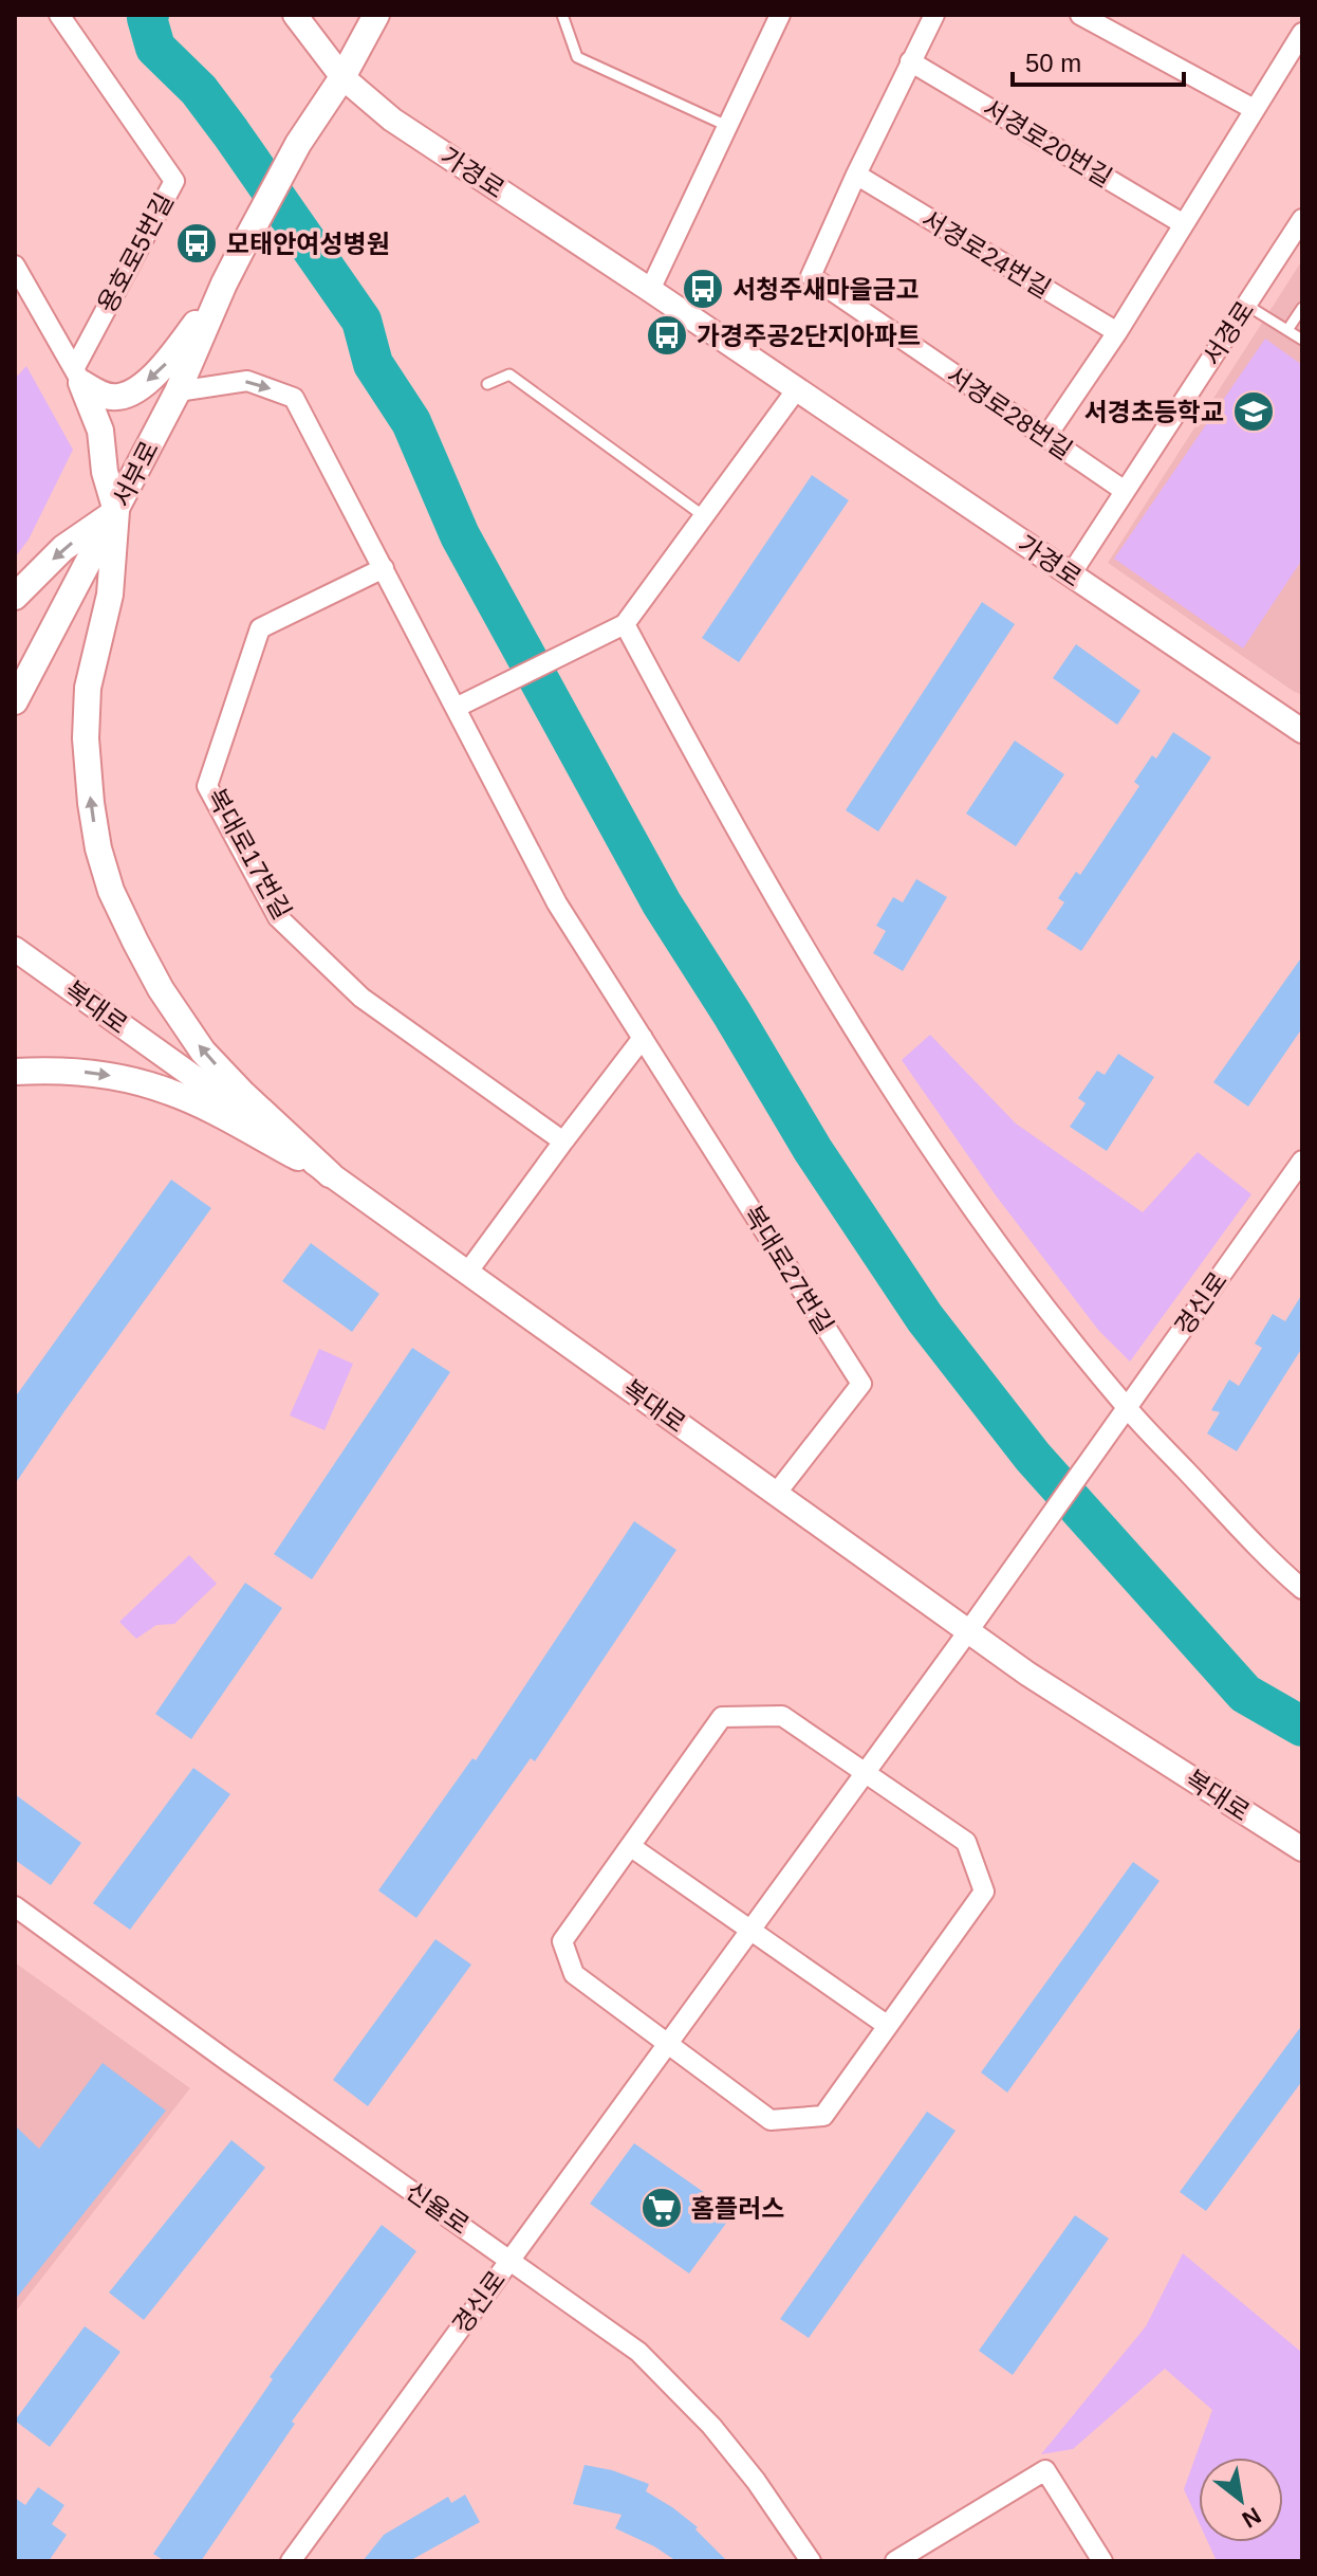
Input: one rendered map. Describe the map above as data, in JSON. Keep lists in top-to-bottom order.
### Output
{
  "streets": {
    "main road": ["서부로"],
    "street": [
      "서경로20번길",
      "가경로",
      "용호로5번길",
      "서경로24번길",
      "서경로",
      "서경로28번길",
      "복대로17번길",
      "복대로",
      "복대로27번길",
      "경신로",
      "신율로"
    ]
  },
  "crossings": [
    ["가경로", "서경로"],
    ["가경로", "서부로"],
    ["서경로24번길", "서경로28번길"],
    ["서경로", "서경로28번길"],
    ["복대로", "복대로27번길"],
    ["복대로", "경신로"],
    ["경신로", "신율로"]
  ],
  "places": {
    "bus stop": ["모태안여성병원", "서청주새마을금고", "가경주공2단지아파트"],
    "school or university": ["서경초등학교"],
    "supermarket": ["홈플러스"]
  },
  "scale_bar": "50 m",
  "north": "bottom right"
}
